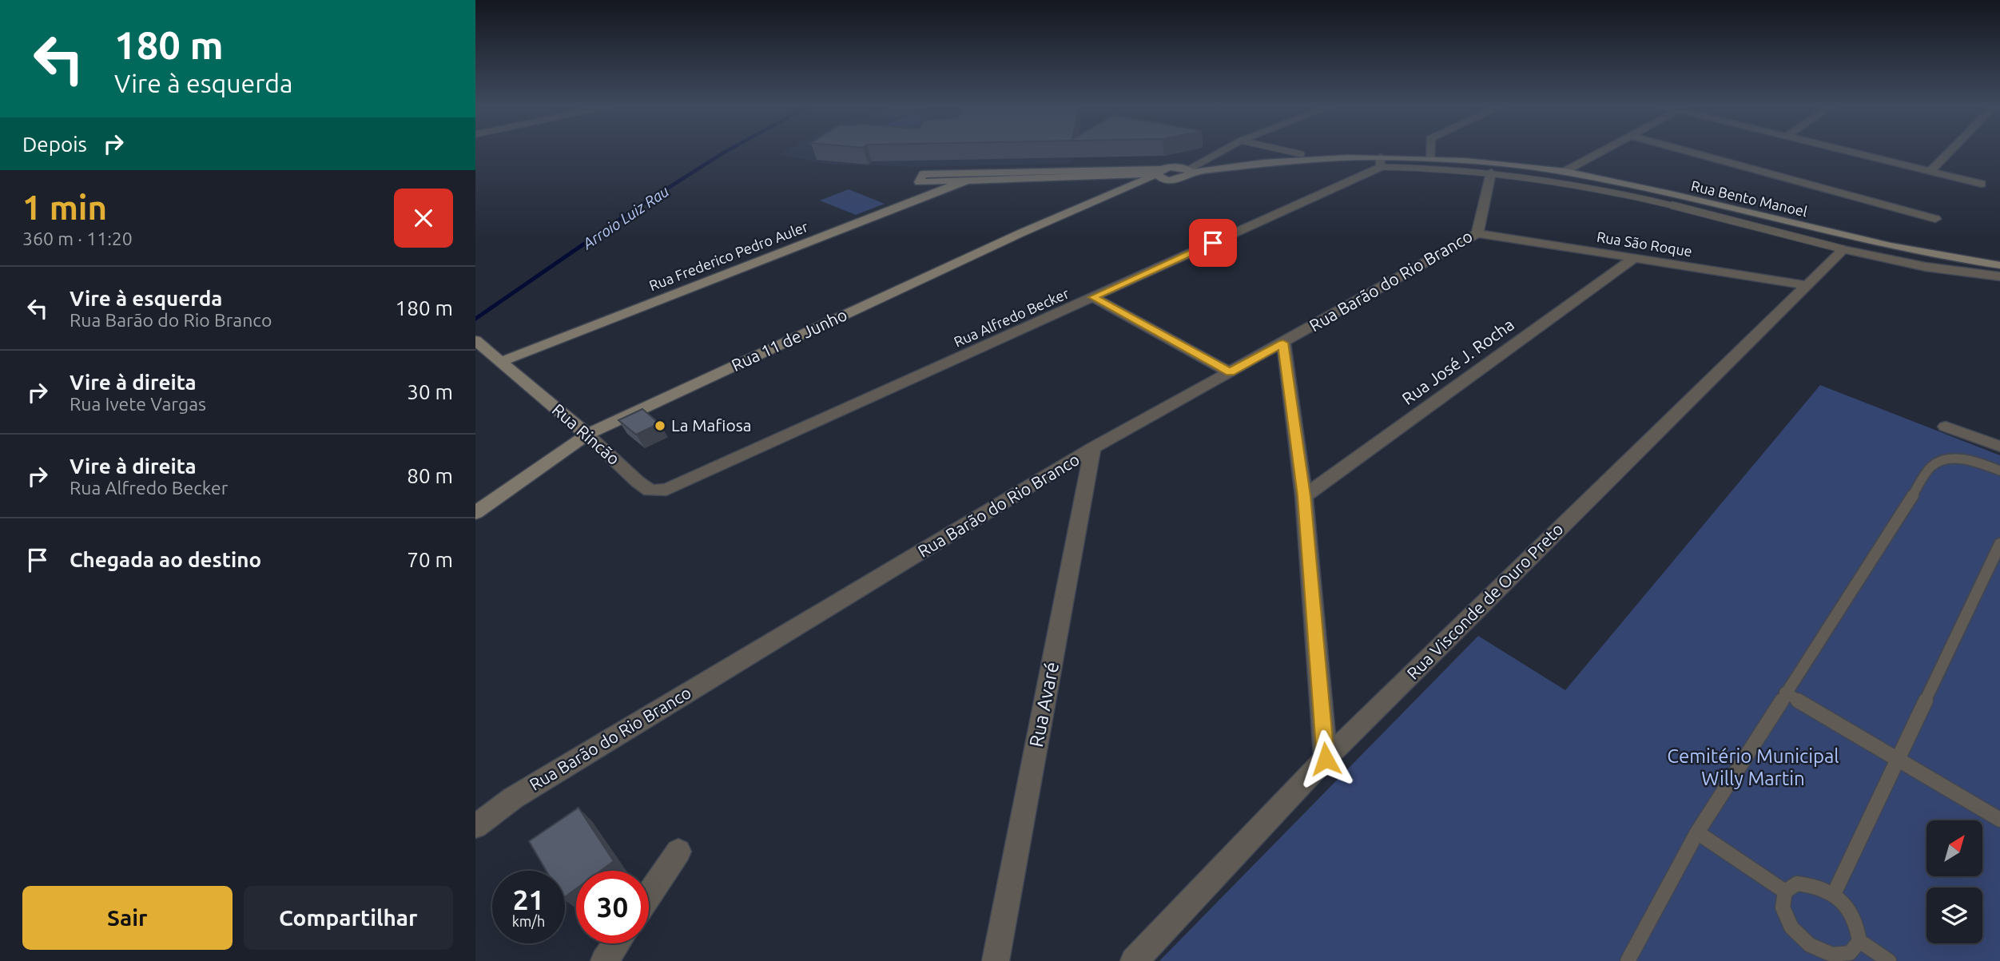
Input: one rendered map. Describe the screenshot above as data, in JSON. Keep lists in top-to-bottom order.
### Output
{
  "streets": {
    "main road": [
      "Rua Bento Manoel",
      "Rua Frederico Pedro Auler",
      "Rua 11 de Junho",
      "Rua Rincão"
    ],
    "street": [
      "Rua São Roque",
      "Rua Barão do Rio Branco",
      "Rua Alfredo Becker",
      "Rua José J. Rocha",
      "Rua Visconde de Ouro Preto",
      "Rua Avaré"
    ]
  },
  "crossings": [
    ["Rua Bento Manoel", "Rua Alfredo Becker"],
    ["Rua Bento Manoel", "Rua 11 de Junho"],
    ["Rua São Roque", "Rua Barão do Rio Branco"],
    ["Rua São Roque", "Rua José J. Rocha"],
    ["Rua São Roque", "Rua Visconde de Ouro Preto"],
    ["Rua Frederico Pedro Auler", "Rua Rincão"],
    ["Rua Barão do Rio Branco", "Rua Avaré"],
    ["Rua Alfredo Becker", "Rua Rincão"],
    ["Rua 11 de Junho", "Rua Rincão"]
  ],
  "water": ["Arroio Luiz Rau"],
  "parks": ["Cemitério Municipal Willy Martin"],
  "places": ["La Mafiosa"],
  "north": "top right",
  "page": {
    "turn": ["180 m", "Vire à esquerda"],
    "then": "Depois",
    "heading": ["1 min", "360 m · 11:20"],
    "list": [
      {
        "name": "Vire à esquerda",
        "note": "Rua Barão do Rio Branco",
        "value": "180 m"
      },
      {
        "name": "Vire à direita",
        "note": "Rua Ivete Vargas",
        "value": "30 m"
      },
      {
        "name": "Vire à direita",
        "note": "Rua Alfredo Becker",
        "value": "80 m"
      },
      {
        "name": "Chegada ao destino",
        "value": "70 m"
      }
    ],
    "speed": "21 km/h",
    "limit": "30",
    "buttons": ["Sair", "Compartilhar"]
  }
}
